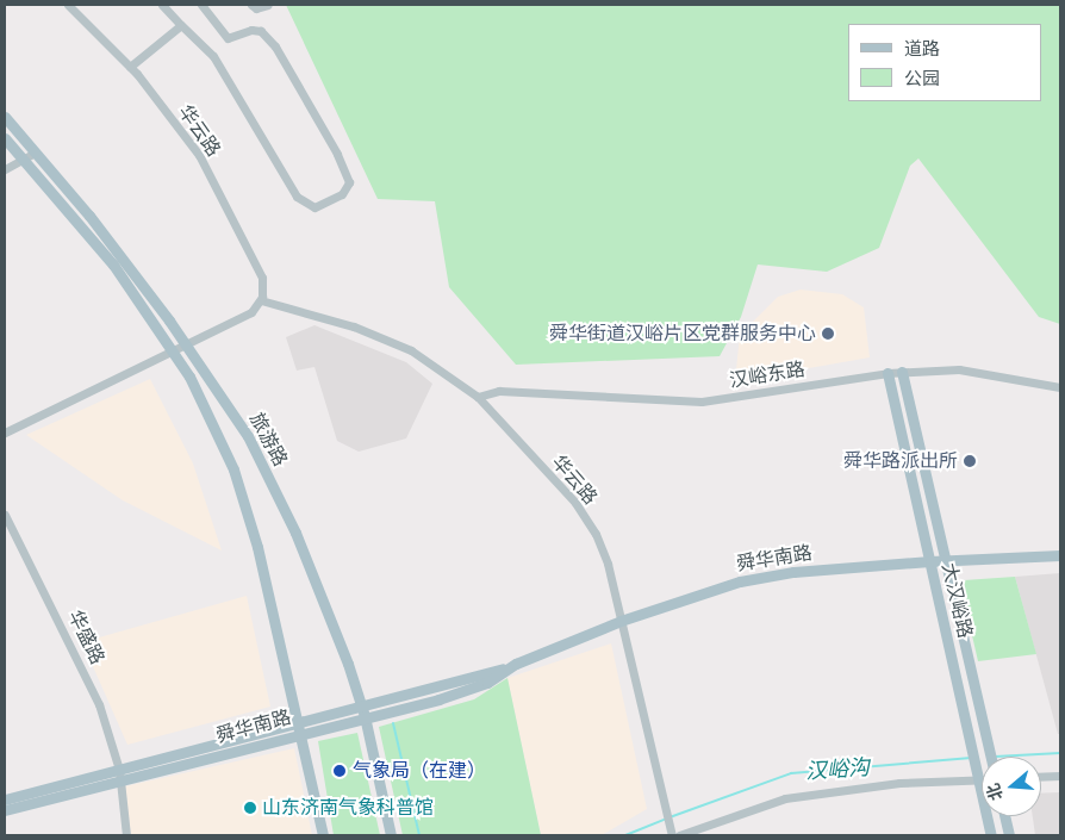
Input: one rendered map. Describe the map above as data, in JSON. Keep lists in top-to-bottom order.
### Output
{
  "streets": {
    "main road": ["旅游路", "舜华南路", "大汉峪路"],
    "street": ["华云路", "汉峪东路", "华盛路"]
  },
  "crossings": [
    ["华云路", "汉峪东路"],
    ["华云路", "舜华南路"],
    ["汉峪东路", "大汉峪路"],
    ["旅游路", "舜华南路"],
    ["舜华南路", "大汉峪路"],
    ["舜华南路", "华盛路"]
  ],
  "water": ["汉峪沟"],
  "places": [
    "舜华街道汉峪片区党群服务中心",
    "舜华路派出所",
    "气象局（在建）",
    "山东济南气象科普馆"
  ],
  "legend": ["道路", "公园"],
  "north": "left"
}
